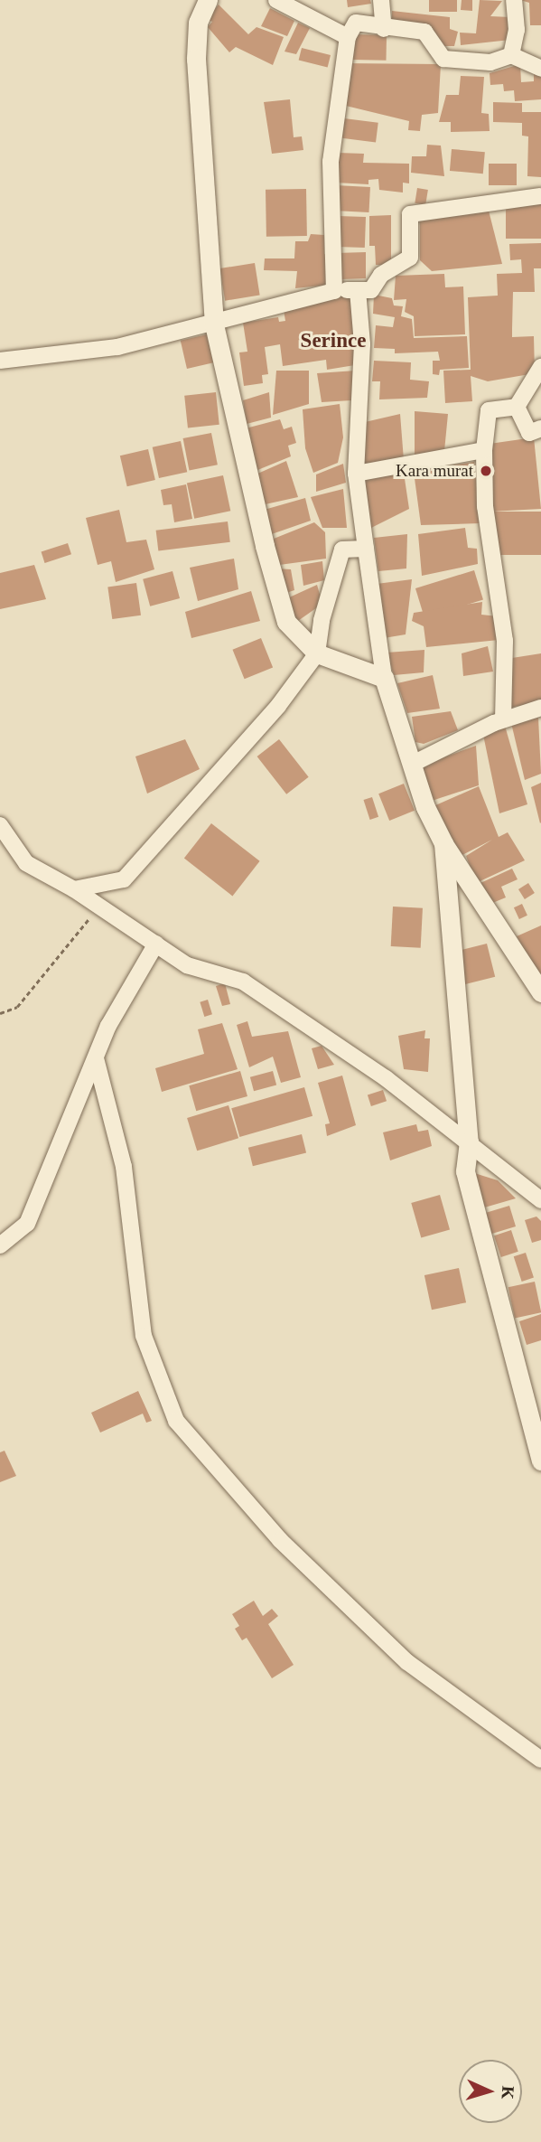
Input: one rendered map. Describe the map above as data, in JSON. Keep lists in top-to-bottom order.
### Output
{
  "districts": ["Serince"],
  "places": ["Kara murat"],
  "north": "right"
}
